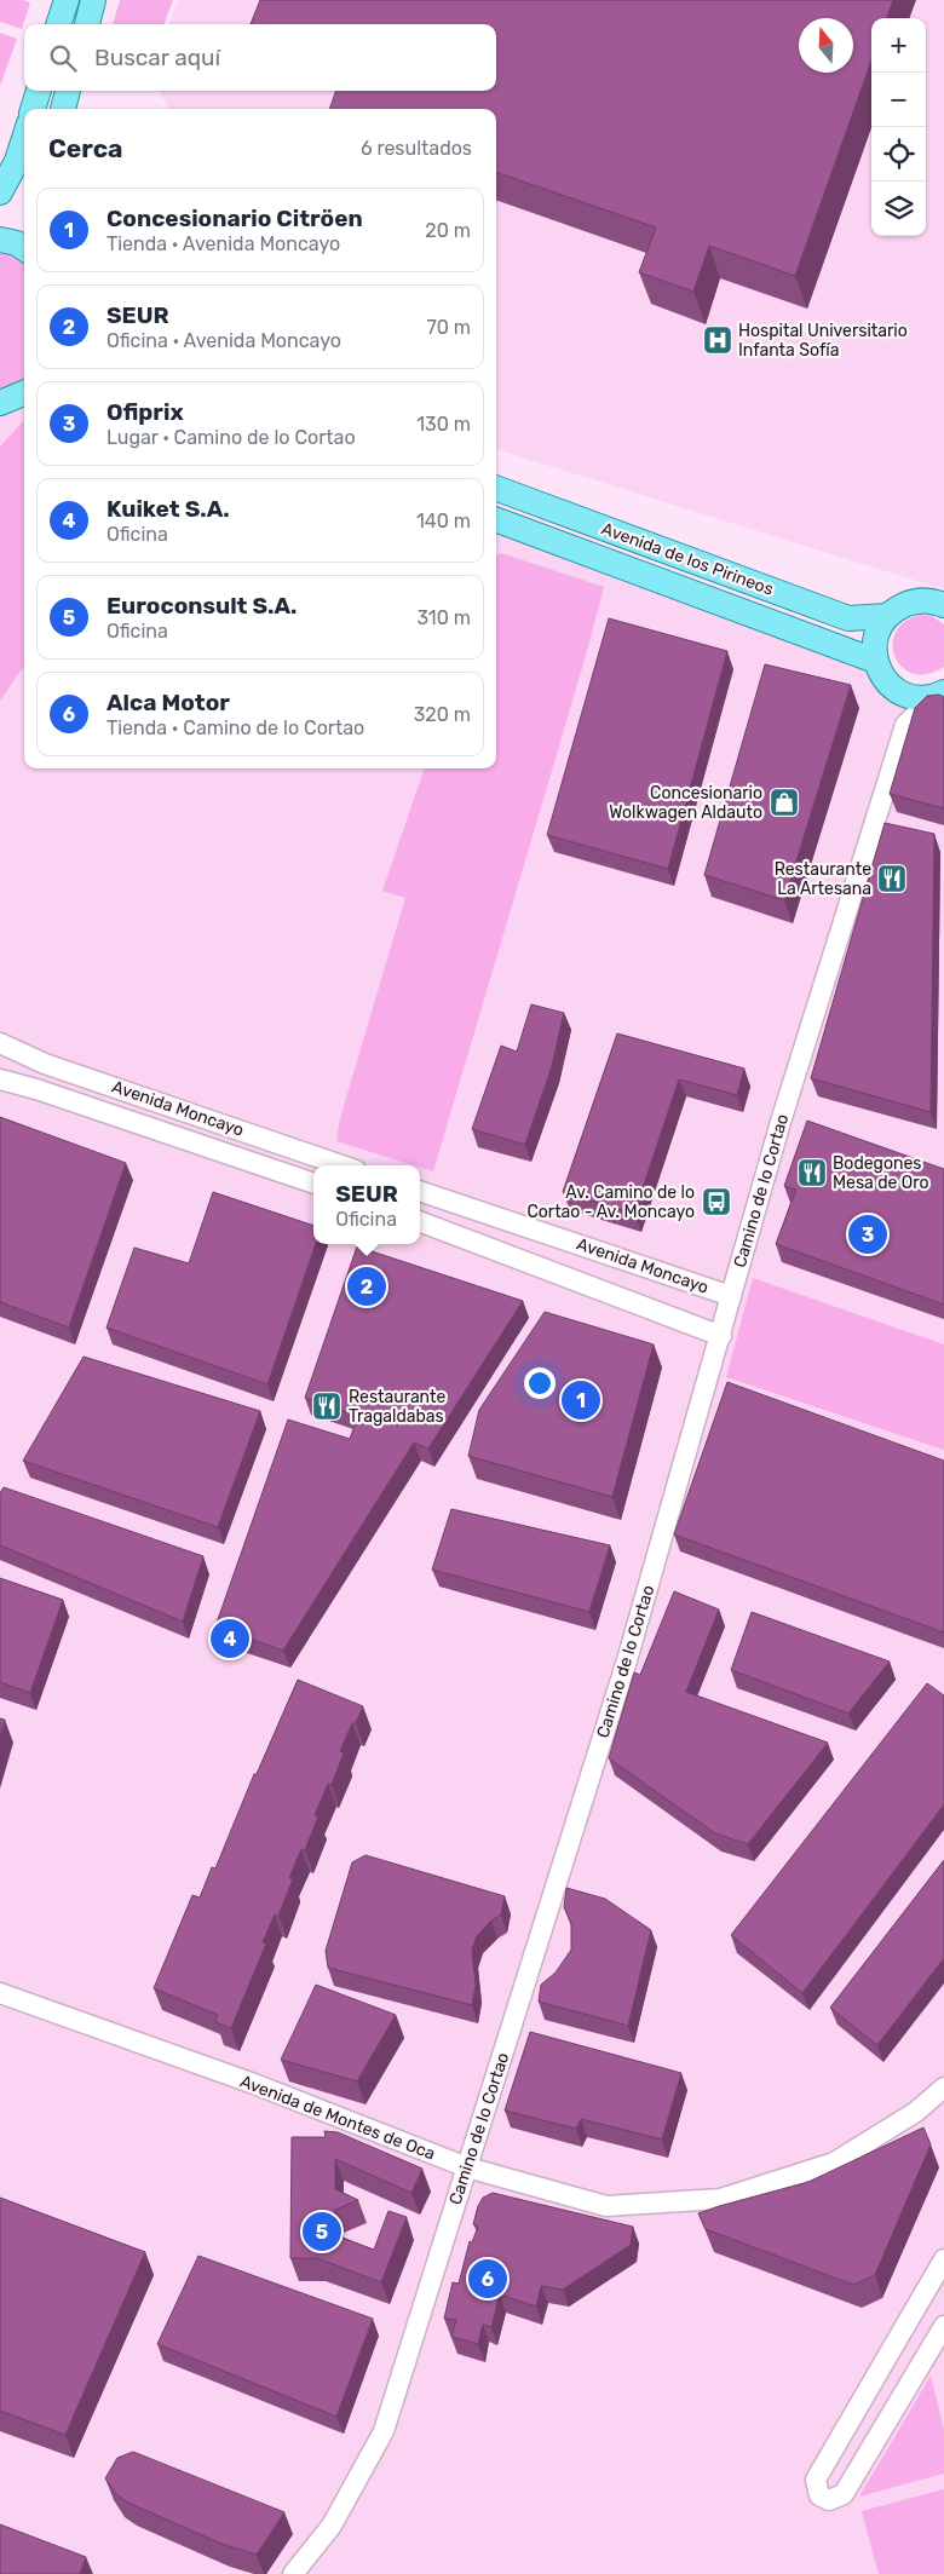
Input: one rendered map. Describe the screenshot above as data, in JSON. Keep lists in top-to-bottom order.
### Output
{
  "streets": {
    "main road": ["Avenida de los Pirineos"],
    "street": ["Avenida Moncayo", "Camino de lo Cortao", "Avenida de Montes de Oca"]
  },
  "crossings": [
    ["Avenida Moncayo", "Camino de lo Cortao"],
    ["Camino de lo Cortao", "Avenida de Montes de Oca"]
  ],
  "places": {
    "hospital": ["Hospital Universitario Infanta Sofía"],
    "shop": ["Concesionario Wolkwagen Aldauto"],
    "restaurant": ["Restaurante La Artesana", "Bodegones Mesa de Oro", "Restaurante Tragaldabas"],
    "bus stop": ["Av. Camino de lo Cortao - Av. Moncayo"]
  },
  "north": "top",
  "page": {
    "map_buttons": ["+", "−"],
    "search": "Buscar aquí",
    "heading": ["Cerca", "6 resultados"],
    "list": [
      {
        "mark": "1",
        "name": "Concesionario Citröen",
        "note": "Tienda · Avenida Moncayo",
        "value": "20 m"
      },
      {
        "mark": "2",
        "name": "SEUR",
        "note": "Oficina · Avenida Moncayo",
        "value": "70 m"
      },
      {
        "mark": "3",
        "name": "Ofiprix",
        "note": "Lugar · Camino de lo Cortao",
        "value": "130 m"
      },
      {
        "mark": "4",
        "name": "Kuiket S.A.",
        "note": "Oficina",
        "value": "140 m"
      },
      {
        "mark": "5",
        "name": "Euroconsult S.A.",
        "note": "Oficina",
        "value": "310 m"
      },
      {
        "mark": "6",
        "name": "Alca Motor",
        "note": "Tienda · Camino de lo Cortao",
        "value": "320 m"
      }
    ],
    "popup": ["SEUR", "Oficina"],
    "pins": [
      "3",
      "2",
      "1",
      "4",
      "5",
      "6"
    ]
  }
}
